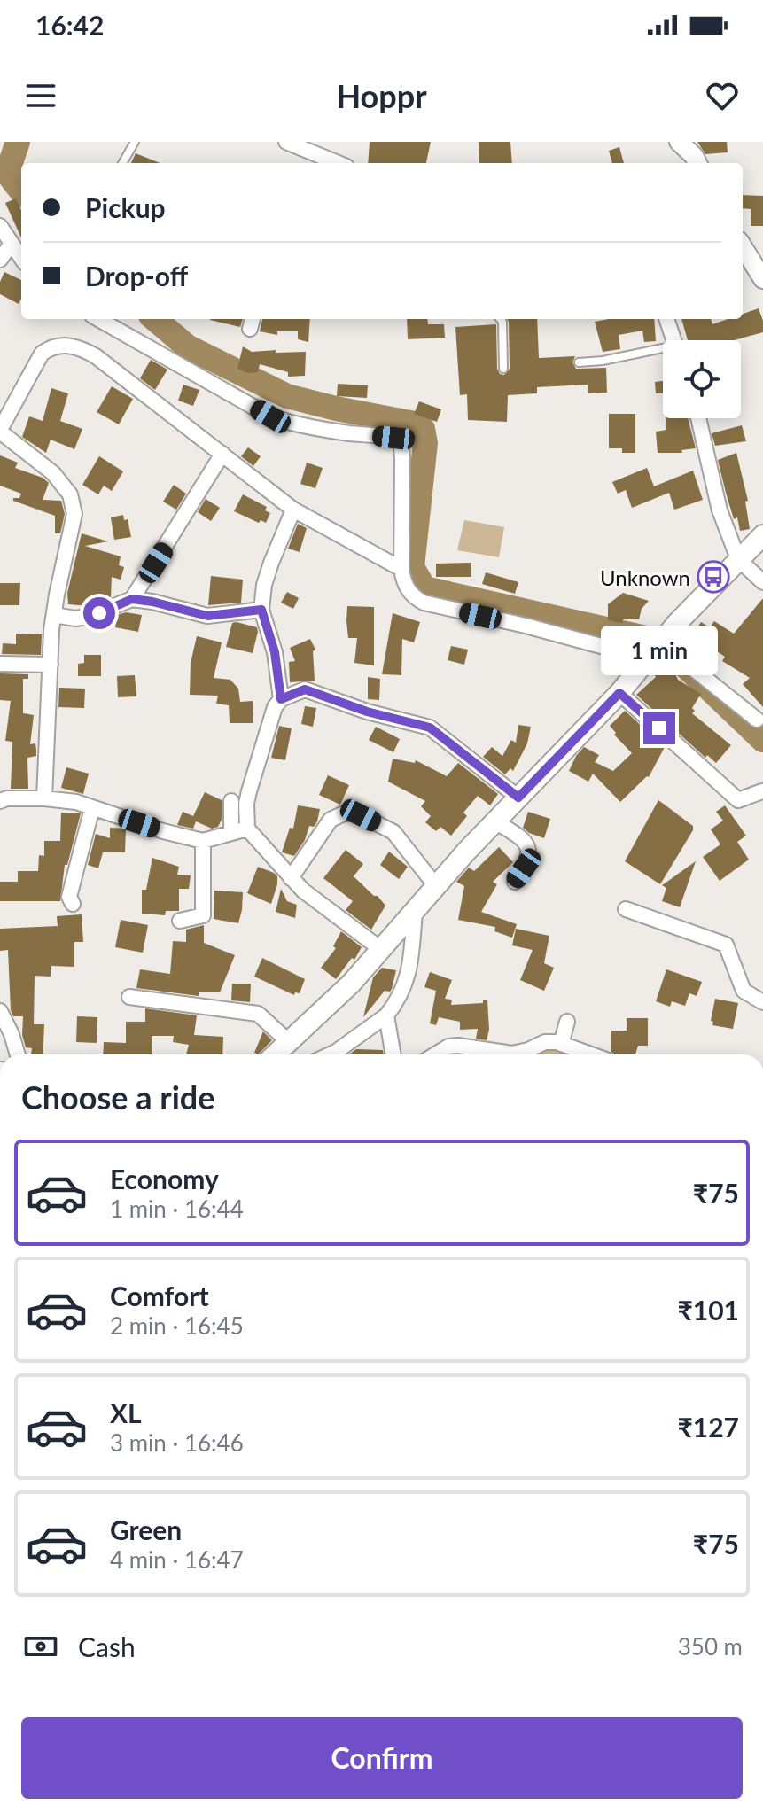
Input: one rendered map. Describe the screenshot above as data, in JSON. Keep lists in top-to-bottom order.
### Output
{
  "places": {
    "bus stop": ["Unknown"]
  },
  "page": {
    "status": "16:42",
    "header": "Hoppr",
    "banner": ["Pickup", "Drop-off"],
    "bubble": "1 min",
    "heading": "Choose a ride",
    "list": [
      {
        "name": "Economy",
        "note": "1 min · 16:44",
        "value": "₹75"
      },
      {
        "name": "Comfort",
        "note": "2 min · 16:45",
        "value": "₹101"
      },
      {
        "name": "XL",
        "note": "3 min · 16:46",
        "value": "₹127"
      },
      {
        "name": "Green",
        "note": "4 min · 16:47",
        "value": "₹75"
      }
    ],
    "pay": ["Cash", "350 m"],
    "buttons": "Confirm"
  }
}
